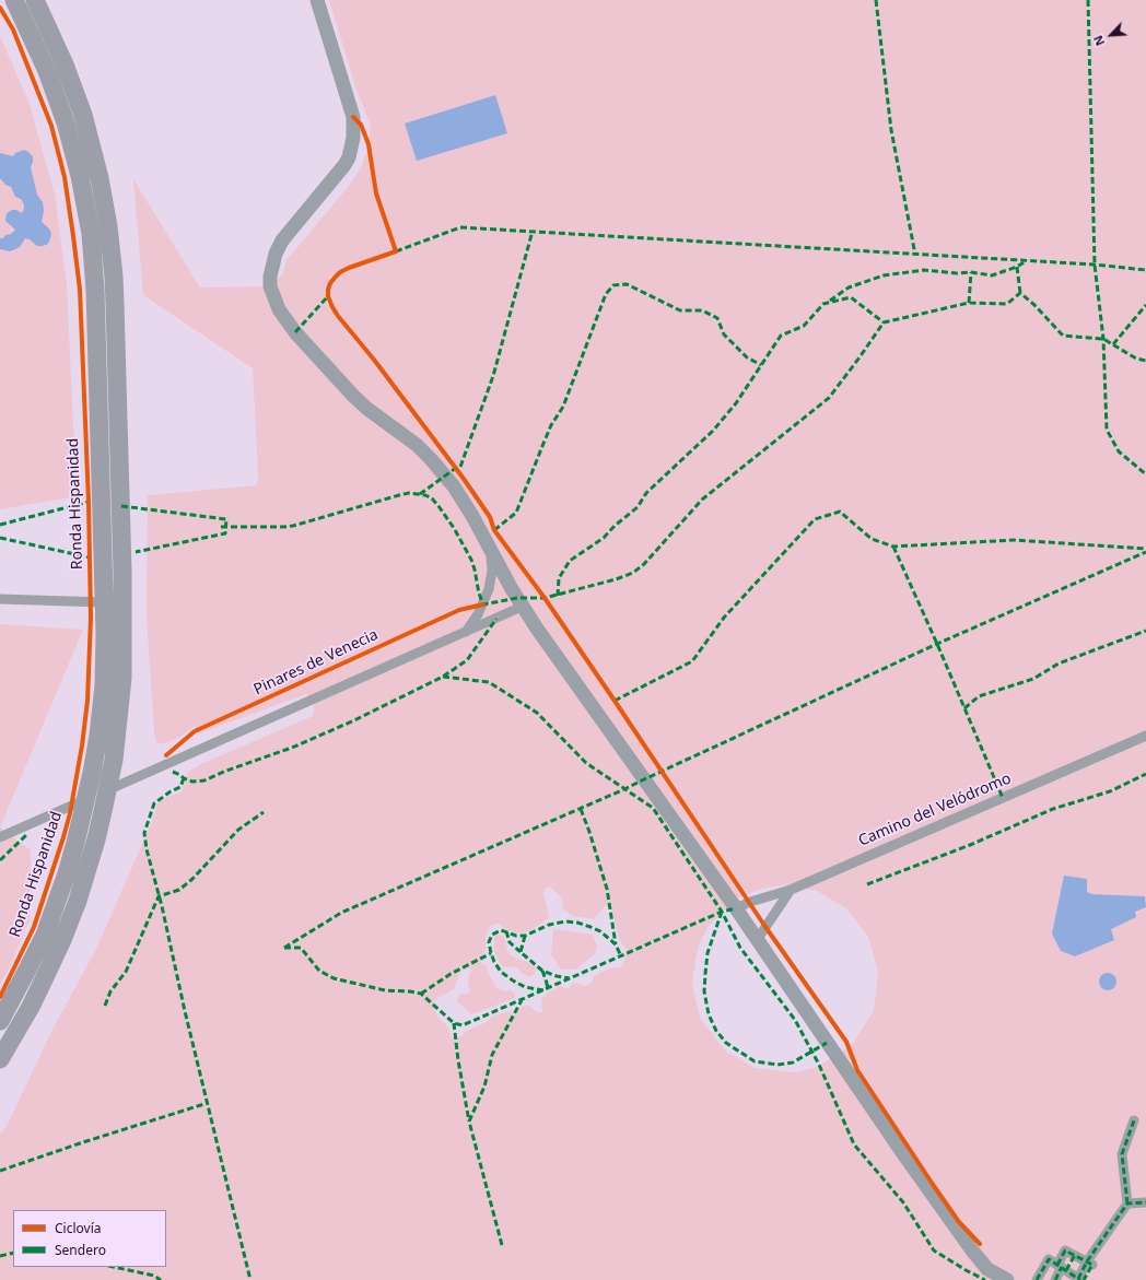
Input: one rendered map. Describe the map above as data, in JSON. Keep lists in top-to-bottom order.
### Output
{
  "streets": {
    "highway": ["Ronda Hispanidad"],
    "street": ["Camino del Velódromo"],
    "cycle path": ["Pinares de Venecia"]
  },
  "legend": ["Ciclovía", "Sendero"],
  "north": "bottom left"
}
